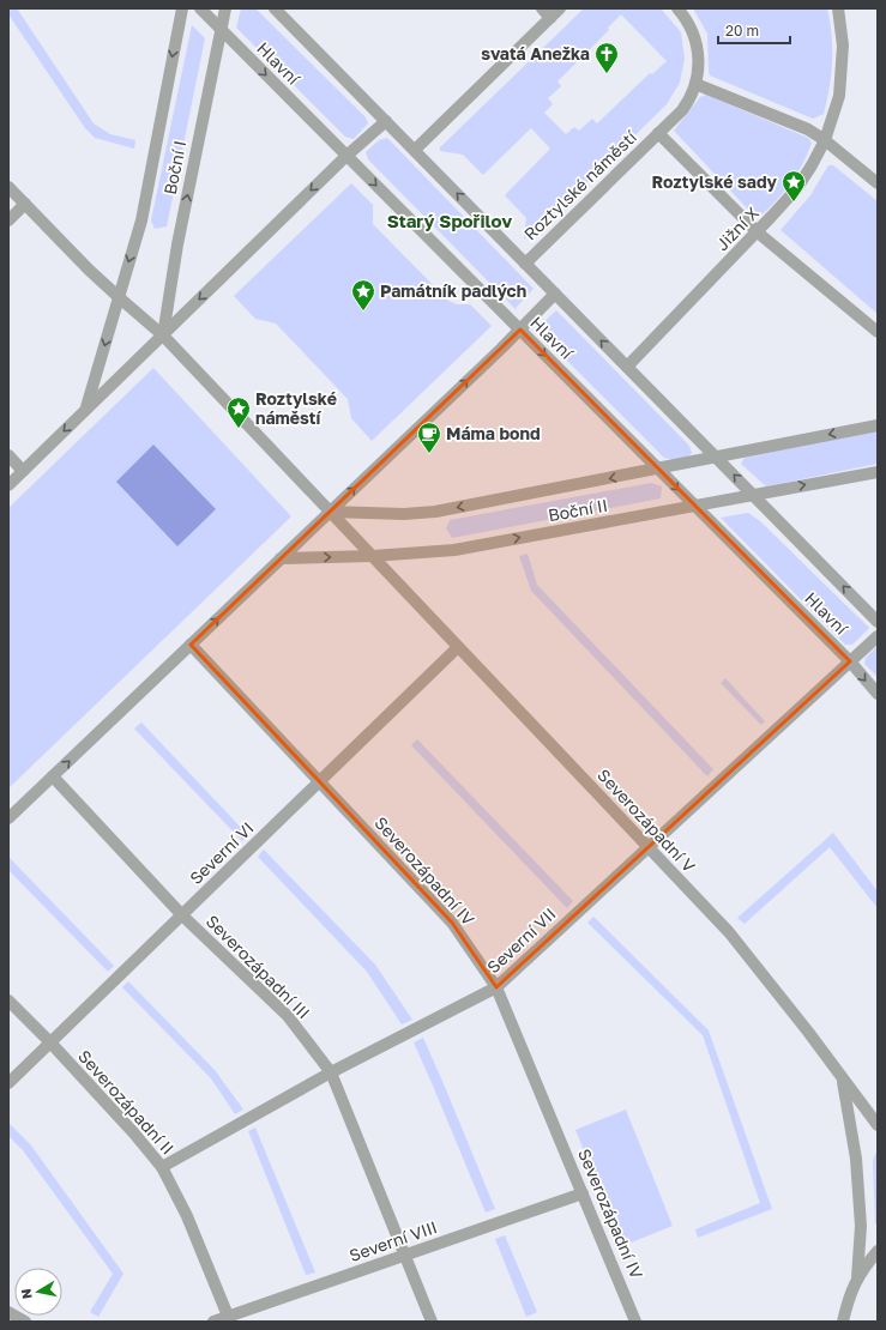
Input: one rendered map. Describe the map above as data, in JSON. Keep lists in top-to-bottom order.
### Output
{
  "streets": {
    "street": [
      "Hlavní",
      "Boční I",
      "Roztylské náměstí",
      "Jižní X",
      "Boční II",
      "Severozápadní V",
      "Severní VI",
      "Severozápadní IV",
      "Severní VII",
      "Severozápadní III",
      "Severozápadní II",
      "Severní VIII"
    ]
  },
  "crossings": [
    ["Hlavní", "Boční I"],
    ["Hlavní", "Roztylské náměstí"],
    ["Hlavní", "Jižní X"],
    ["Hlavní", "Boční II"],
    ["Hlavní", "Severní VII"],
    ["Boční II", "Severozápadní V"],
    ["Severozápadní V", "Severní VI"],
    ["Severozápadní V", "Severní VII"],
    ["Severní VI", "Severozápadní IV"],
    ["Severní VI", "Severozápadní III"],
    ["Severní VI", "Severozápadní II"],
    ["Severozápadní IV", "Severní VII"],
    ["Severozápadní IV", "Severní VIII"],
    ["Severní VII", "Severozápadní III"],
    ["Severní VII", "Severozápadní II"],
    ["Severozápadní III", "Severní VIII"],
    ["Severozápadní II", "Severní VIII"]
  ],
  "districts": ["Starý Spořilov"],
  "places": {
    "church": ["svatá Anežka"],
    "place": ["Roztylské sady", "Památník padlých", "Roztylské náměstí"],
    "cafe": ["Máma bond"]
  },
  "scale_bar": "20 m",
  "north": "left"
}
